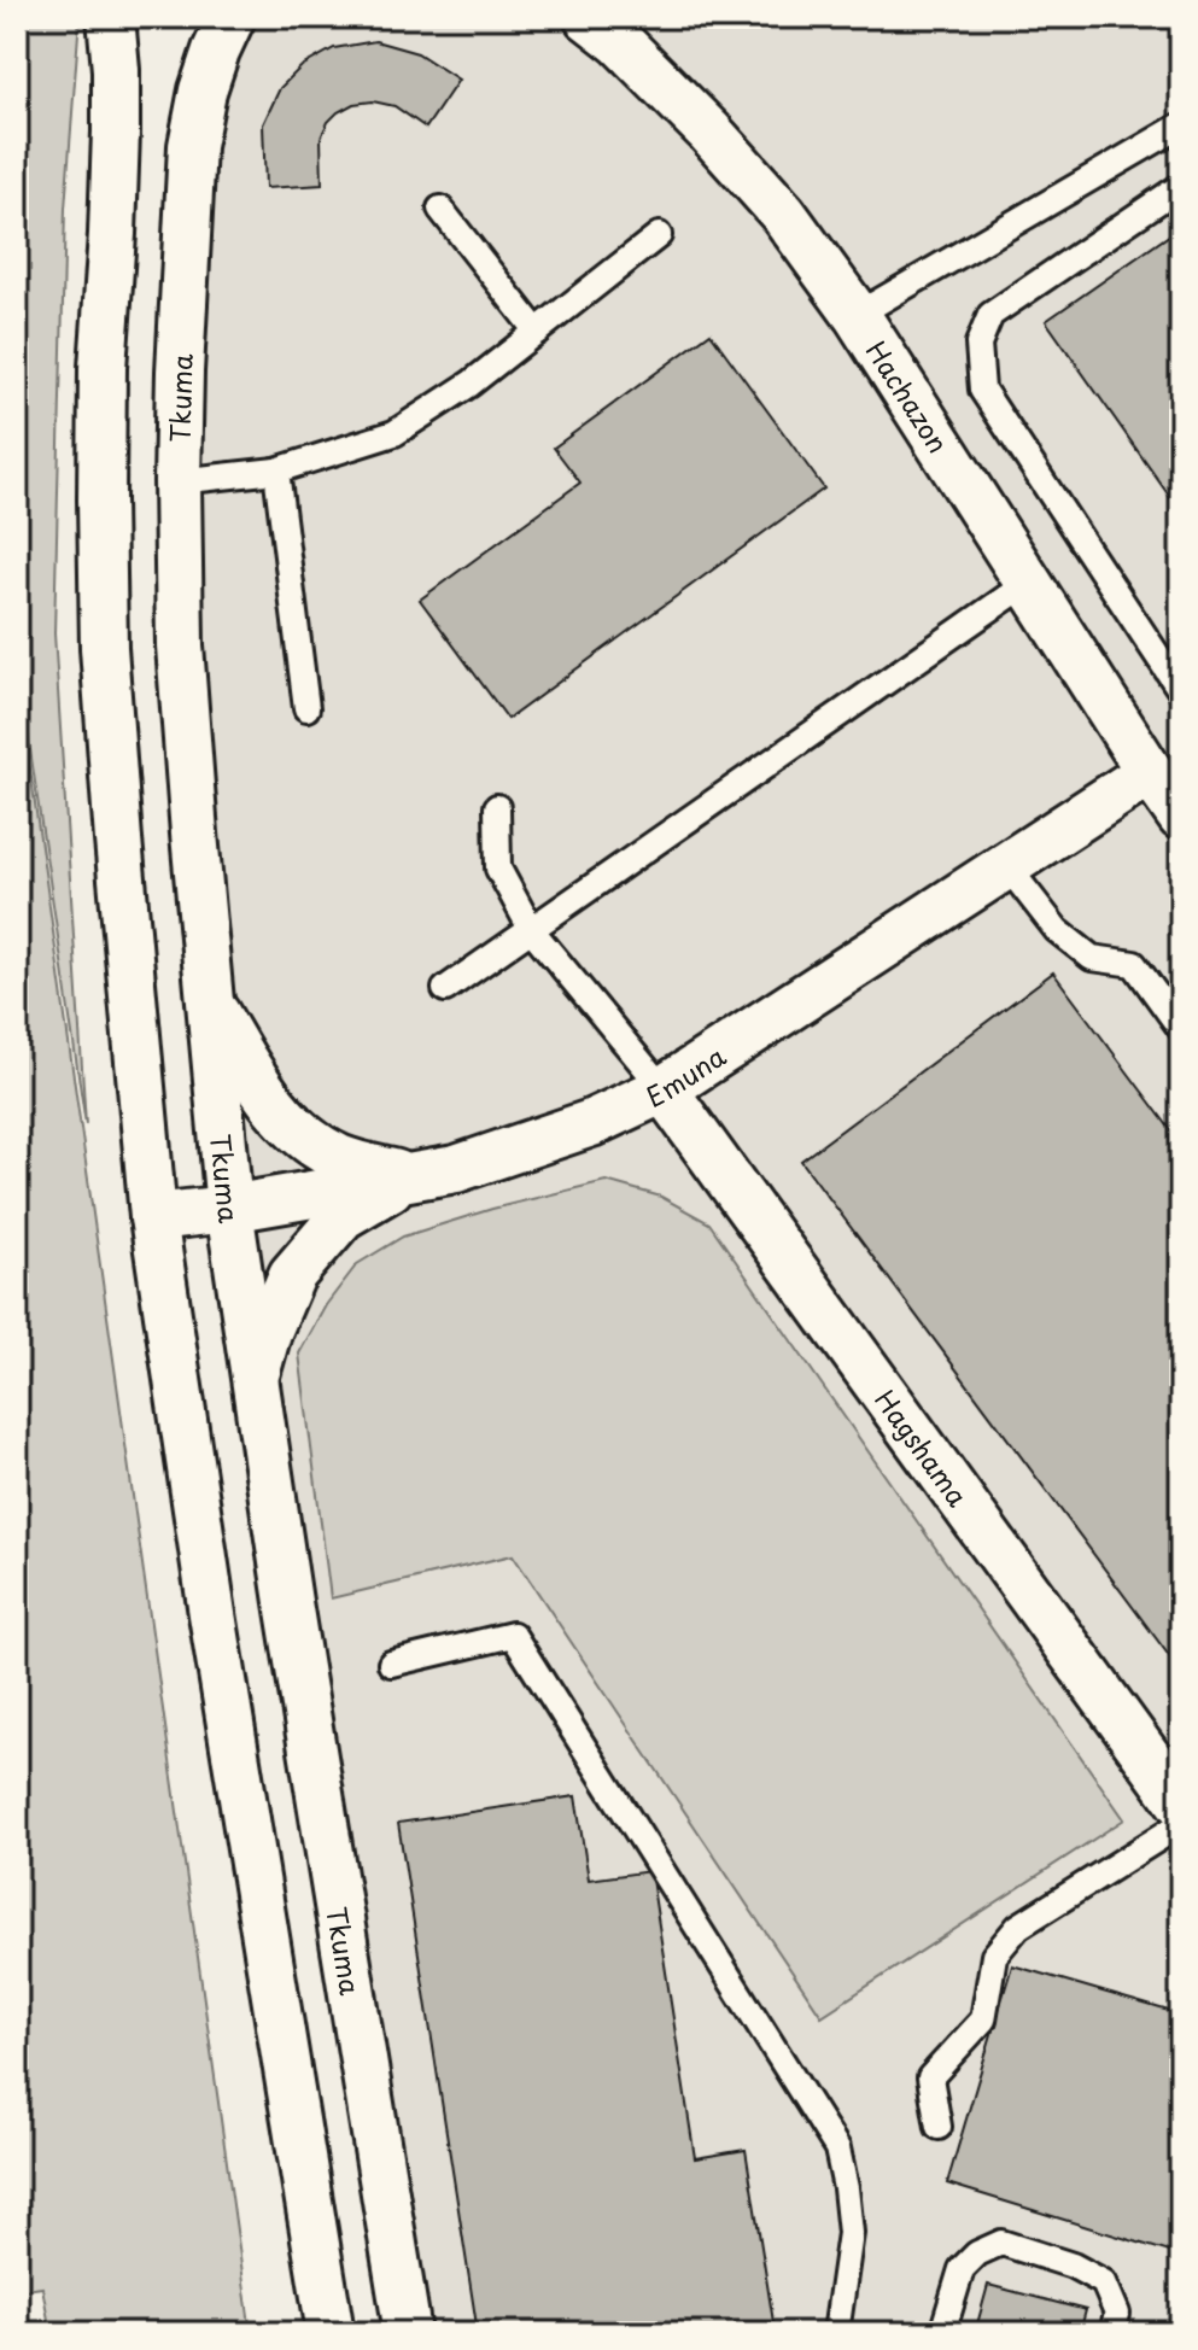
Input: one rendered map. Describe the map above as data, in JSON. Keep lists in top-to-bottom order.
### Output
{
  "streets": {
    "street": [
      "Hachazon",
      "Tkuma",
      "Emuna",
      "Hagshama"
    ]
  },
  "crossings": [
    ["Hachazon", "Emuna"],
    ["Tkuma", "Emuna"],
    ["Emuna", "Hagshama"]
  ]
}
